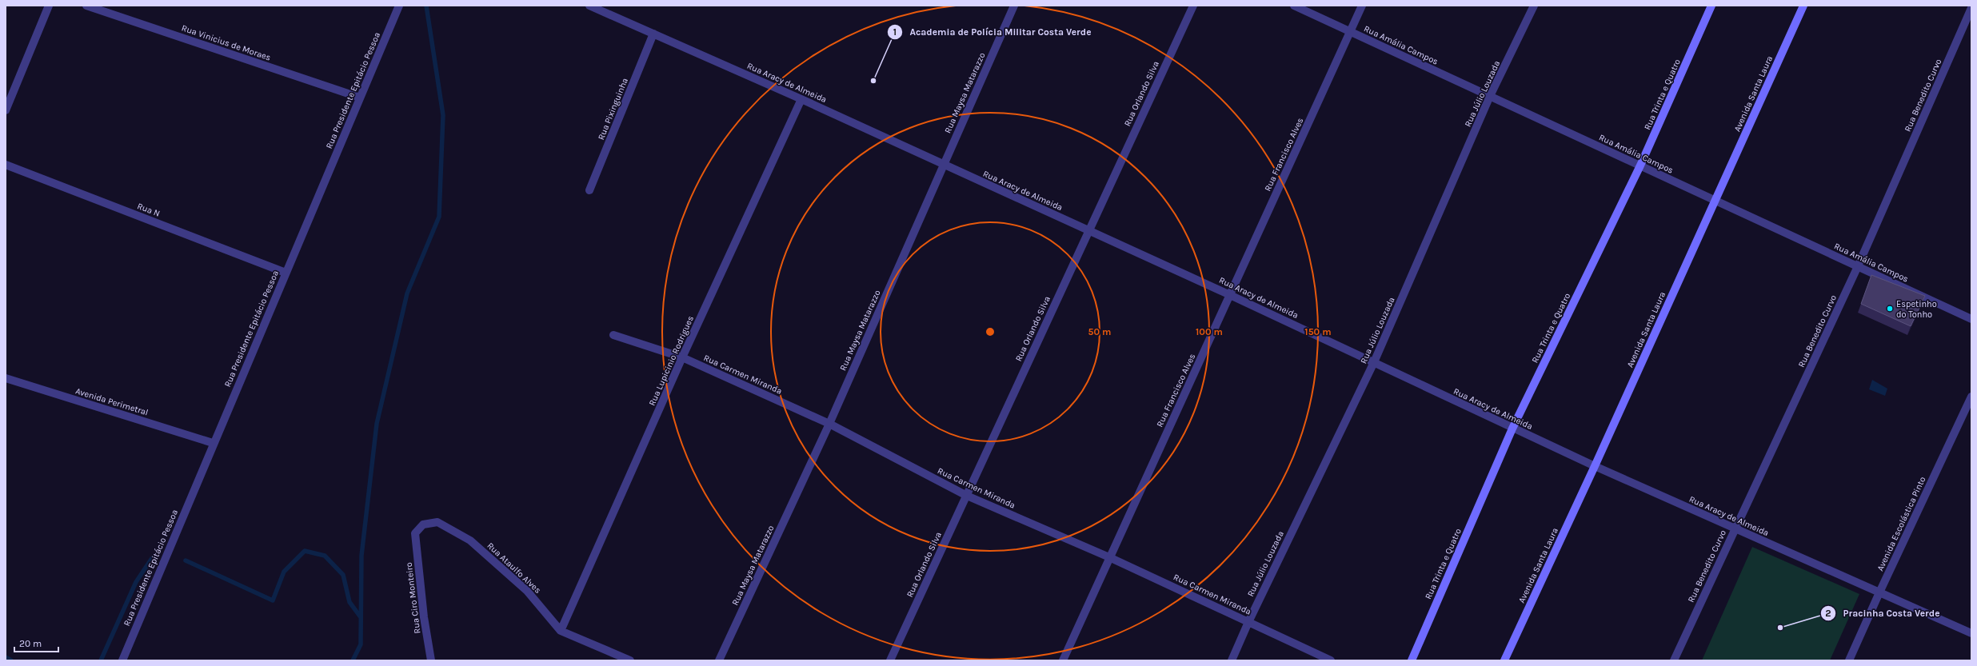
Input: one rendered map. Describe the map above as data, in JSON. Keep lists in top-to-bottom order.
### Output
{
  "streets": {
    "street": [
      "Rua Vinicius de Moraes",
      "Rua Amália Campos",
      "Rua Aracy de Almeida",
      "Rua Presidente Epitácio Pessoa",
      "Rua Maysa Matarazzo",
      "Rua Orlando Silva",
      "Rua Júlio Louzada",
      "Avenida Santa Laura",
      "Rua Trinta e Quatro",
      "Rua Benedito Curvo",
      "Rua Pixinguinha",
      "Rua Francisco Alves",
      "Rua N",
      "Rua Lupicinio Rodrigues",
      "Rua Carmen Miranda",
      "Avenida Perimetral",
      "Avenida Escolástica Pinto",
      "Rua Ataulfo Alves",
      "Rua Ciro Monteiro"
    ]
  },
  "crossings": [
    ["Rua Vinicius de Moraes", "Rua Presidente Epitácio Pessoa"],
    ["Rua Amália Campos", "Rua Júlio Louzada"],
    ["Rua Amália Campos", "Avenida Santa Laura"],
    ["Rua Amália Campos", "Rua Trinta e Quatro"],
    ["Rua Amália Campos", "Rua Benedito Curvo"],
    ["Rua Amália Campos", "Rua Francisco Alves"],
    ["Rua Aracy de Almeida", "Rua Maysa Matarazzo"],
    ["Rua Aracy de Almeida", "Rua Orlando Silva"],
    ["Rua Aracy de Almeida", "Rua Júlio Louzada"],
    ["Rua Aracy de Almeida", "Avenida Santa Laura"],
    ["Rua Aracy de Almeida", "Rua Trinta e Quatro"],
    ["Rua Aracy de Almeida", "Rua Benedito Curvo"],
    ["Rua Aracy de Almeida", "Rua Pixinguinha"],
    ["Rua Aracy de Almeida", "Rua Francisco Alves"],
    ["Rua Aracy de Almeida", "Rua Lupicinio Rodrigues"],
    ["Rua Aracy de Almeida", "Avenida Escolástica Pinto"],
    ["Rua Presidente Epitácio Pessoa", "Rua N"],
    ["Rua Presidente Epitácio Pessoa", "Avenida Perimetral"],
    ["Rua Maysa Matarazzo", "Rua Carmen Miranda"],
    ["Rua Orlando Silva", "Rua Carmen Miranda"],
    ["Rua Júlio Louzada", "Rua Carmen Miranda"],
    ["Rua Francisco Alves", "Rua Carmen Miranda"],
    ["Rua Lupicinio Rodrigues", "Rua Carmen Miranda"],
    ["Rua Lupicinio Rodrigues", "Rua Ataulfo Alves"],
    ["Rua Ataulfo Alves", "Rua Ciro Monteiro"]
  ],
  "places": ["Academia de Polícia Militar Costa Verde", "Espetinho do Tonho", "Pracinha Costa Verde"],
  "scale_bar": "20 m",
  "rings": ["50 m", "100 m", "150 m"]
}
